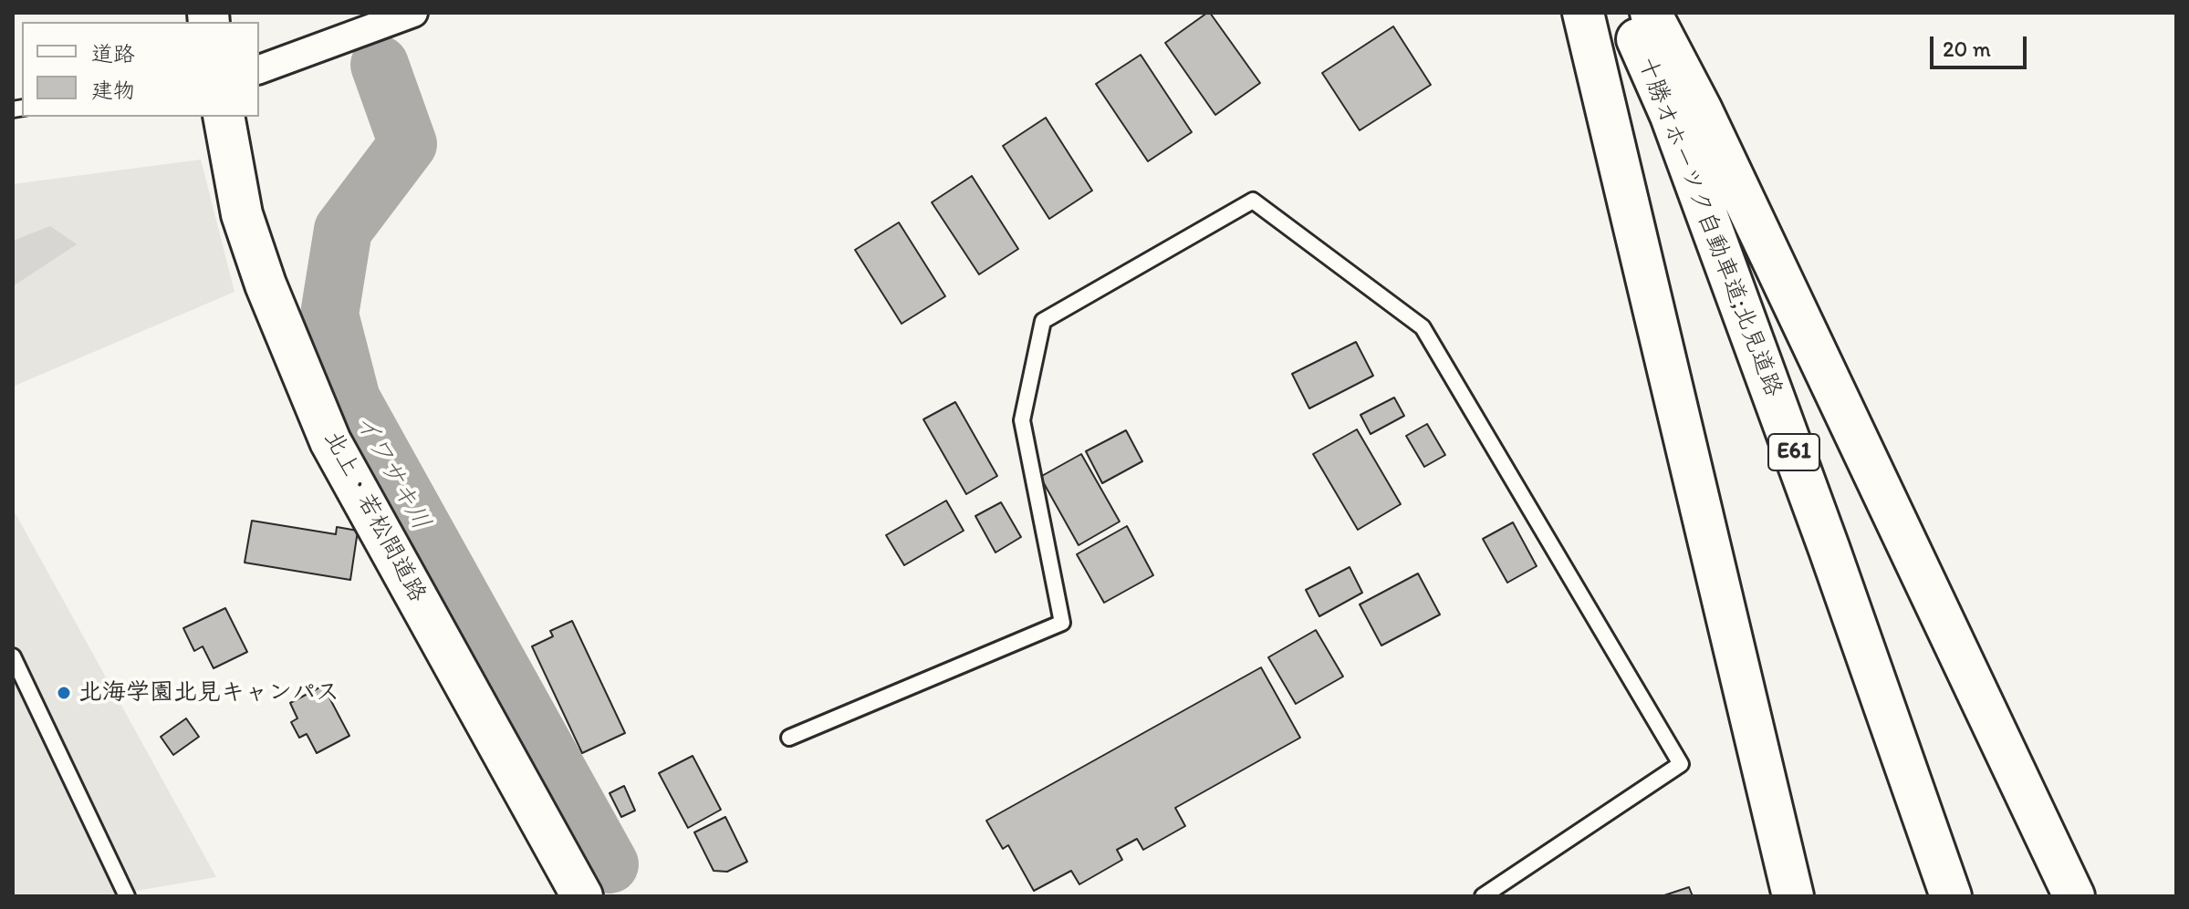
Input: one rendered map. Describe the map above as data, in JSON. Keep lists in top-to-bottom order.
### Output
{
  "streets": {
    "main road": ["十勝オホーツク自動車道;北見道路", "E61", "北上・若松間道路"]
  },
  "water": ["イワサキ川"],
  "places": ["北海学園北見キャンパス"],
  "legend": ["道路", "建物"],
  "scale_bar": "20 m"
}
